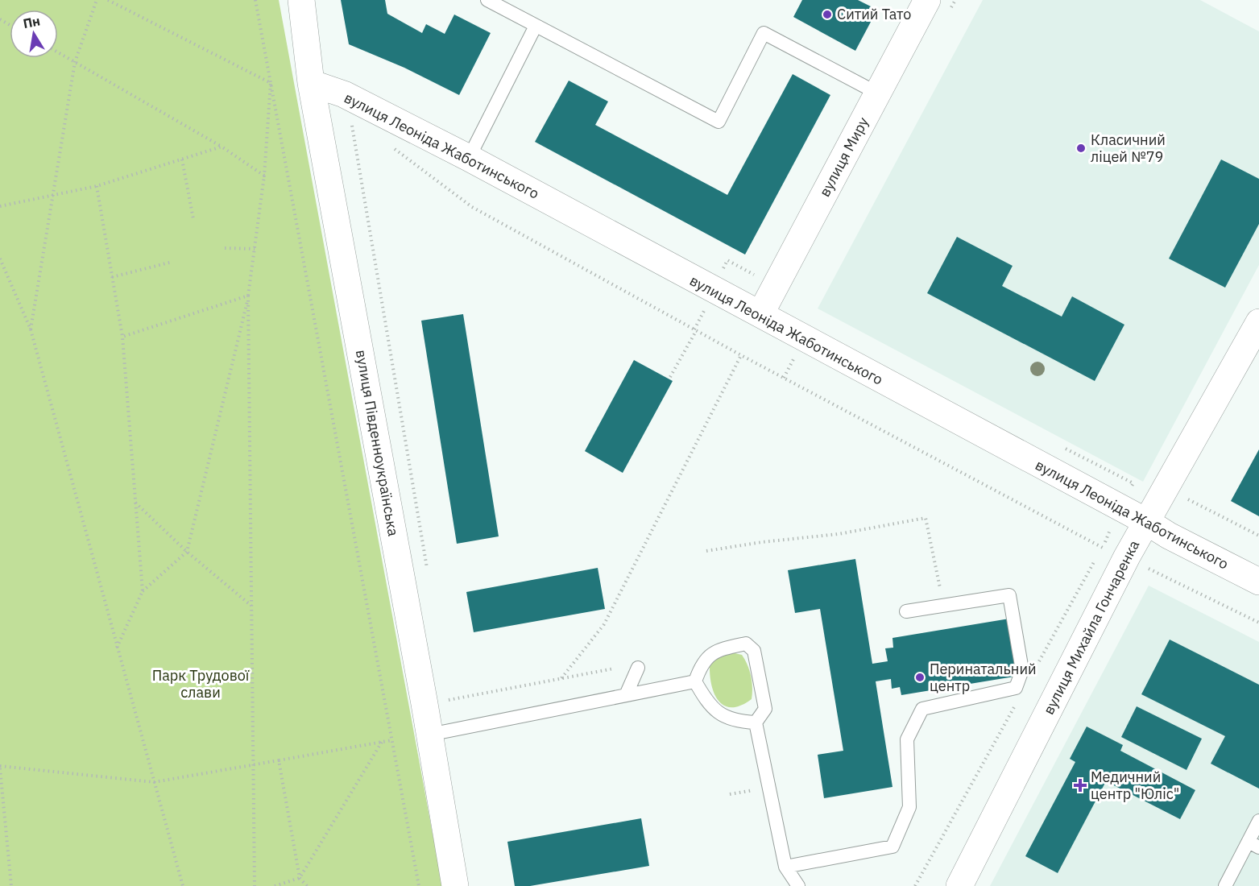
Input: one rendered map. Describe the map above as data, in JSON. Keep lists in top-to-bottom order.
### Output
{
  "streets": {
    "street": [
      "вулиця Леоніда Жаботинського",
      "вулиця Миру",
      "вулиця Південноукраїнська",
      "вулиця Михайла Гончаренка"
    ]
  },
  "crossings": [
    ["вулиця Леоніда Жаботинського", "вулиця Миру"],
    ["вулиця Леоніда Жаботинського", "вулиця Південноукраїнська"],
    ["вулиця Леоніда Жаботинського", "вулиця Михайла Гончаренка"]
  ],
  "parks": ["Парк Трудової слави"],
  "places": {
    "other": ["Ситий Тато", "Класичний ліцей №79", "Перинатальний центр"],
    "health": ["Медичний центр \"Юліс\""]
  },
  "north": "top"
}
